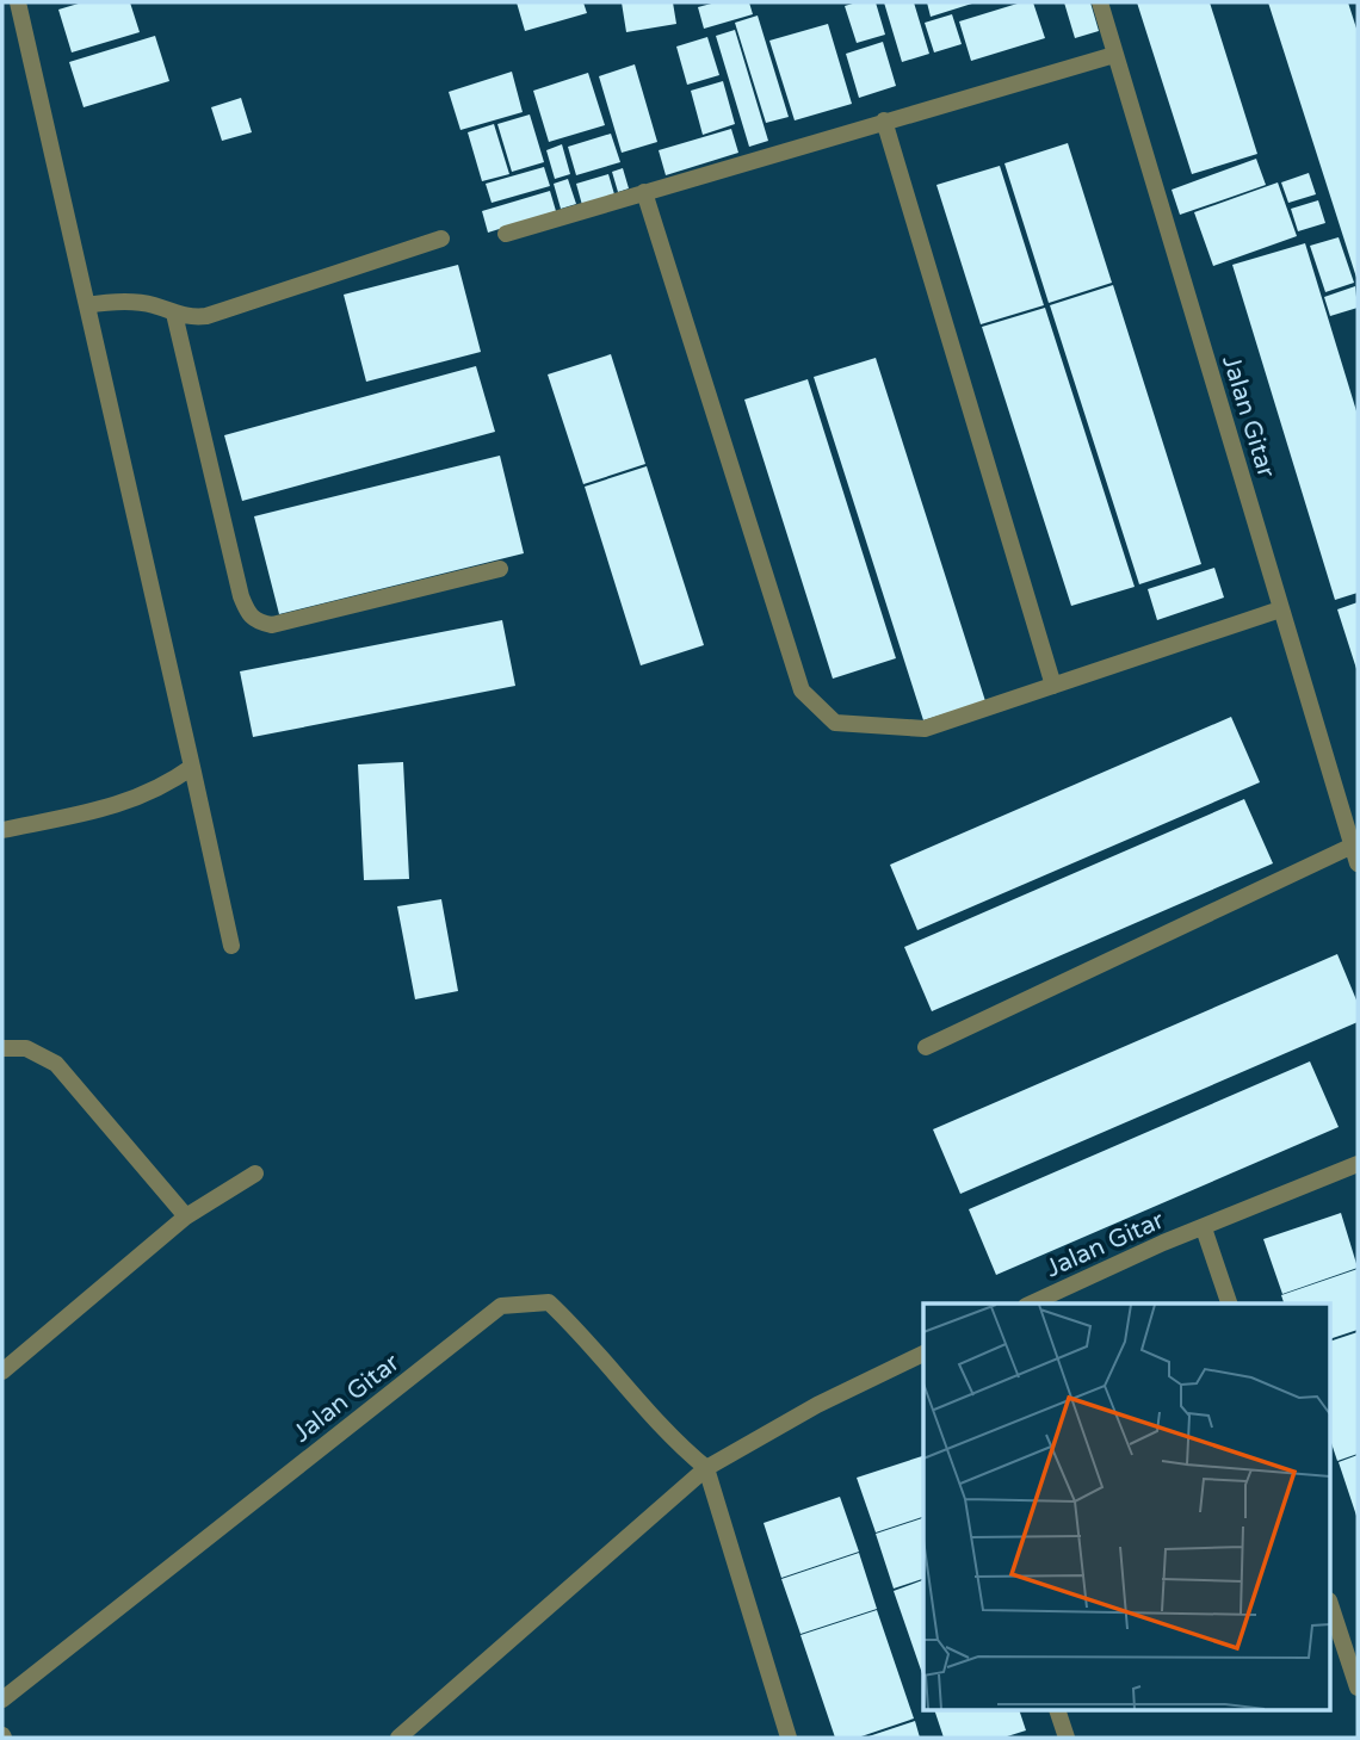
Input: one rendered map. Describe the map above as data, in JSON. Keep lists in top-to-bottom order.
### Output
{
  "streets": {
    "street": ["Jalan Gitar"]
  }
}
